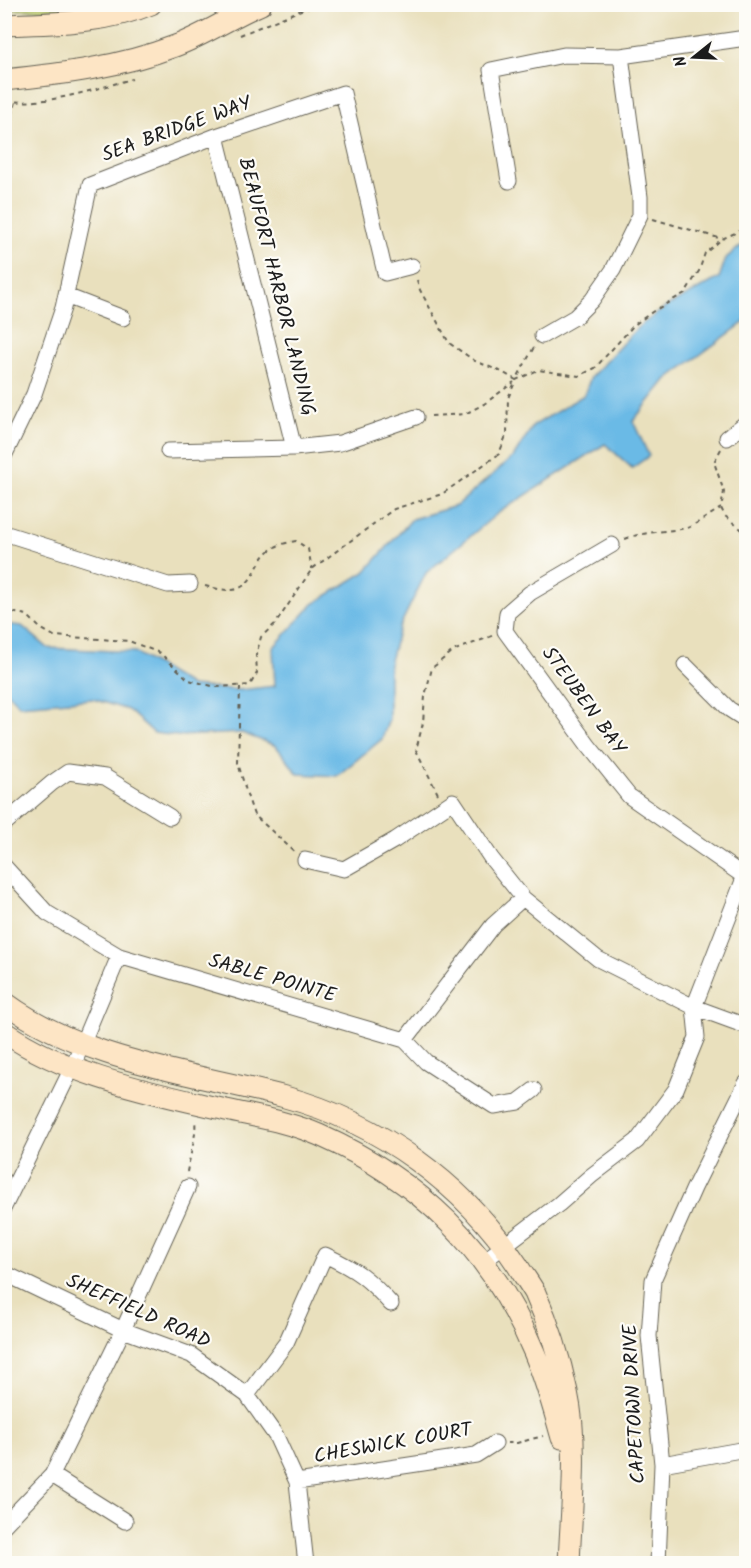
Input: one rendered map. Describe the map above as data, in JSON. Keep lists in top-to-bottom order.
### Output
{
  "streets": {
    "street": [
      "SEA BRIDGE WAY",
      "BEAUFORT HARBOR LANDING",
      "STEUBEN BAY",
      "SABLE POINTE",
      "SHEFFIELD ROAD",
      "CAPETOWN DRIVE",
      "CHESWICK COURT"
    ]
  },
  "crossings": [
    ["SEA BRIDGE WAY", "BEAUFORT HARBOR LANDING"],
    ["SHEFFIELD ROAD", "CHESWICK COURT"]
  ],
  "north": "left"
}
